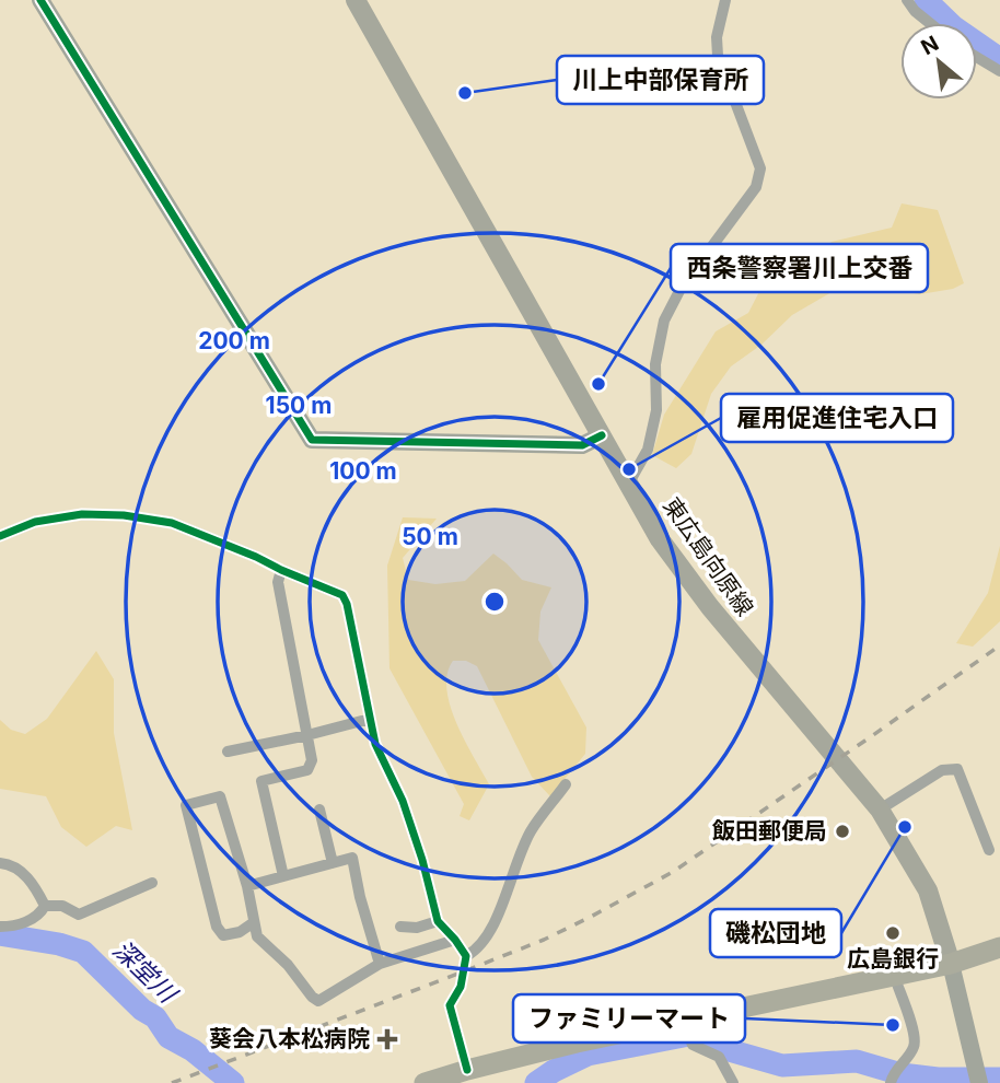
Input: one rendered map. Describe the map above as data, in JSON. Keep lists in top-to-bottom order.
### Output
{
  "streets": {
    "main road": ["東広島向原線"]
  },
  "water": ["深堂川"],
  "places": {
    "other": [
      "川上中部保育所",
      "西条警察署川上交番",
      "雇用促進住宅入口",
      "磯松団地",
      "飯田郵便局",
      "広島銀行",
      "ファミリーマート"
    ],
    "health": ["葵会八本松病院"]
  },
  "north": "top left",
  "rings": [
    "200 m",
    "150 m",
    "100 m",
    "50 m"
  ]
}
